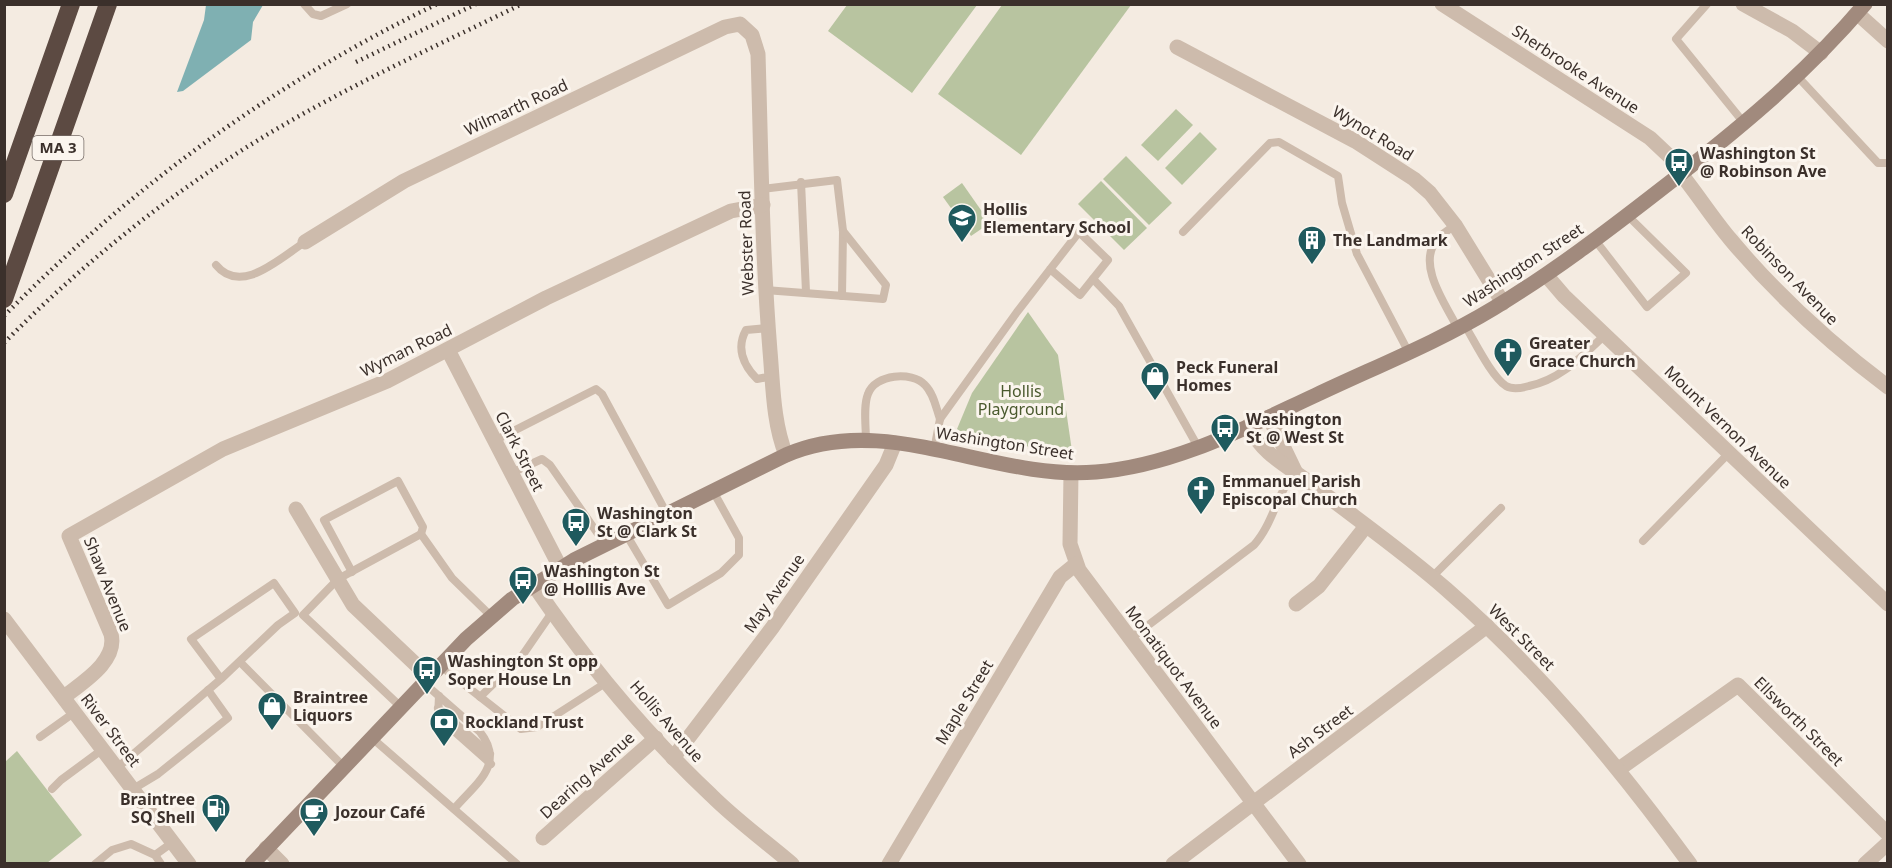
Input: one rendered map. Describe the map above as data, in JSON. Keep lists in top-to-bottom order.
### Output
{
  "streets": {
    "highway": ["MA 3"],
    "main road": ["Washington Street"],
    "street": [
      "Sherbrooke Avenue",
      "Wilmarth Road",
      "Wynot Road",
      "Webster Road",
      "Robinson Avenue",
      "Wyman Road",
      "Mount Vernon Avenue",
      "Clark Street",
      "Shaw Avenue",
      "May Avenue",
      "West Street",
      "Monatiquot Avenue",
      "Maple Street",
      "Hollis Avenue",
      "Ellsworth Street",
      "River Street",
      "Ash Street",
      "Dearing Avenue"
    ]
  },
  "crossings": [
    ["Sherbrooke Avenue", "Washington Street"],
    ["Sherbrooke Avenue", "Robinson Avenue"],
    ["Wilmarth Road", "Webster Road"],
    ["Wynot Road", "Washington Street"],
    ["Webster Road", "Washington Street"],
    ["Webster Road", "Wyman Road"],
    ["Washington Street", "Robinson Avenue"],
    ["Washington Street", "Mount Vernon Avenue"],
    ["Washington Street", "Clark Street"],
    ["Washington Street", "May Avenue"],
    ["Washington Street", "West Street"],
    ["Washington Street", "Monatiquot Avenue"],
    ["Washington Street", "Hollis Avenue"],
    ["Wyman Road", "Clark Street"],
    ["Wyman Road", "Shaw Avenue"],
    ["Shaw Avenue", "River Street"],
    ["May Avenue", "Hollis Avenue"],
    ["West Street", "Ellsworth Street"],
    ["West Street", "Ash Street"],
    ["Monatiquot Avenue", "Maple Street"],
    ["Monatiquot Avenue", "Ash Street"],
    ["Hollis Avenue", "Dearing Avenue"]
  ],
  "parks": ["Hollis Playground"],
  "places": {
    "bus stop": [
      "Washington St @ Robinson Ave",
      "Washington St @ West St",
      "Washington St @ Clark St",
      "Washington St @ Holllis Ave",
      "Washington St opp Soper House Ln"
    ],
    "school or university": ["Hollis Elementary School"],
    "building": ["The Landmark"],
    "church": ["Greater Grace Church", "Emmanuel Parish Episcopal Church"],
    "shop": ["Peck Funeral Homes", "Braintree Liquors"],
    "bank": ["Rockland Trust"],
    "fuel station": ["Braintree SQ Shell"],
    "cafe": ["Jozour Café"]
  }
}
